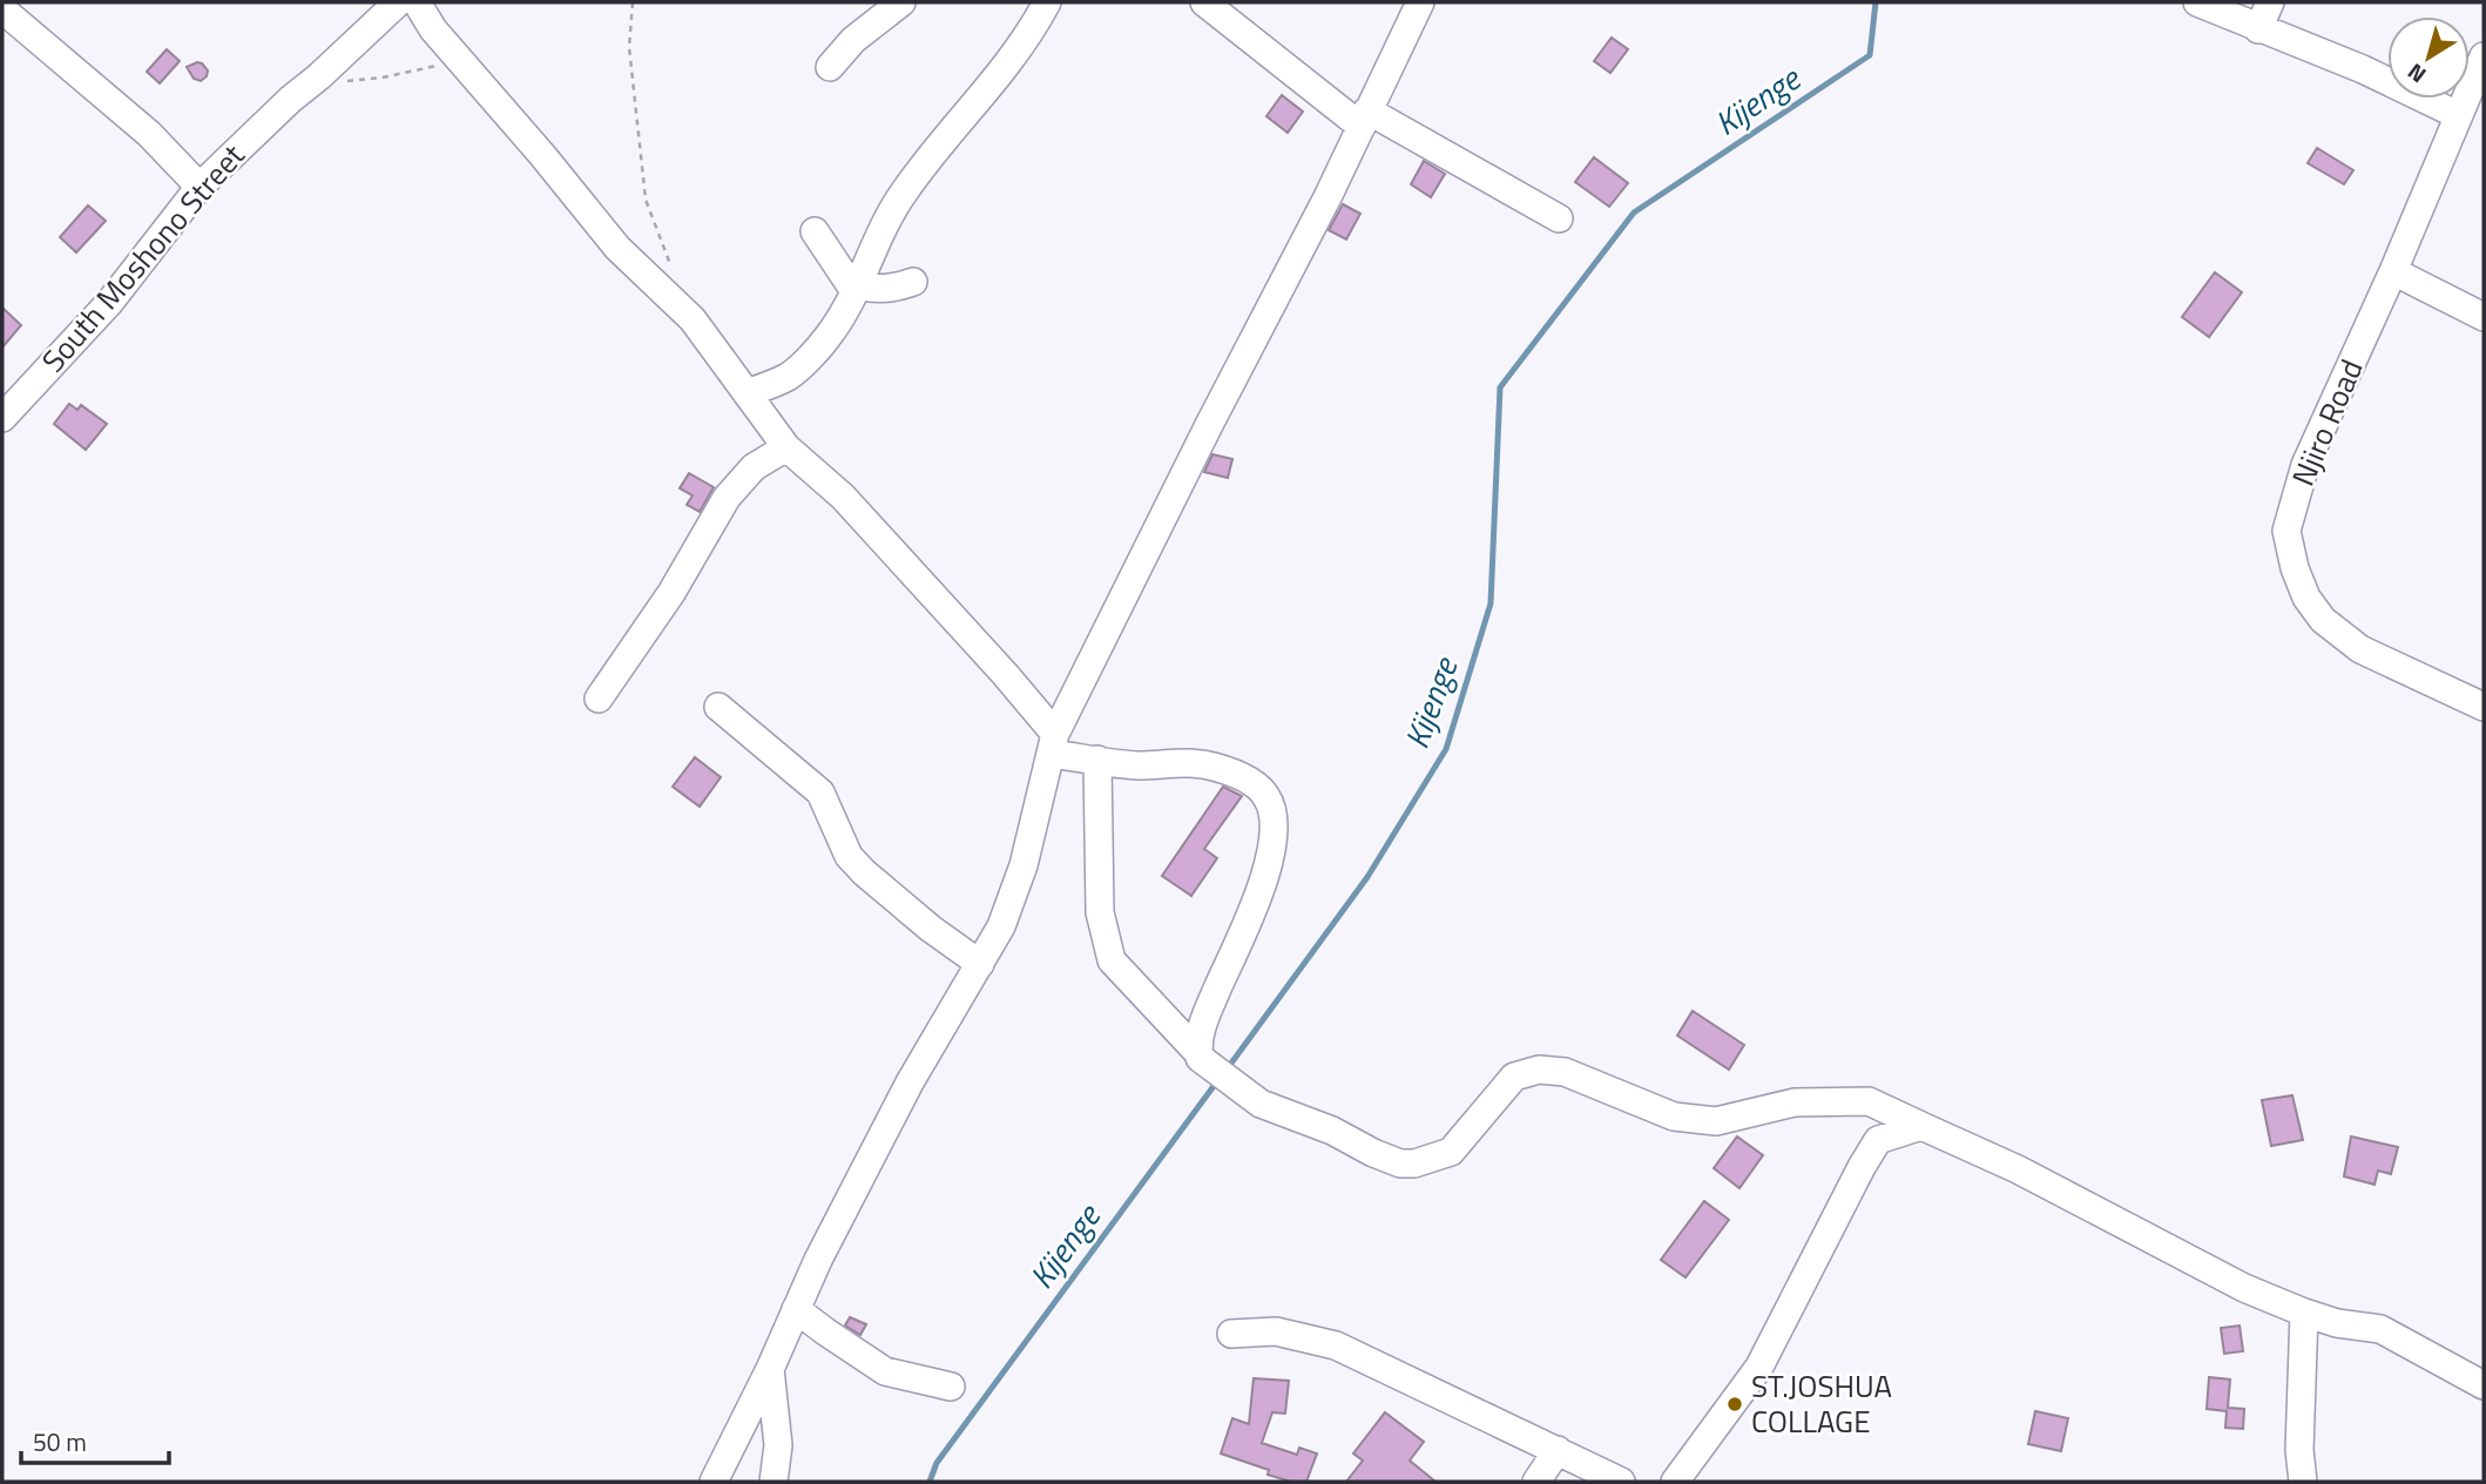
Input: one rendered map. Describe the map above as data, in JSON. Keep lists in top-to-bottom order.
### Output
{
  "streets": {
    "street": ["South Moshono Street", "Njiro Road"]
  },
  "water": ["Kijenge"],
  "places": ["ST.JOSHUA COLLAGE"],
  "scale_bar": "50 m",
  "north": "bottom left"
}
